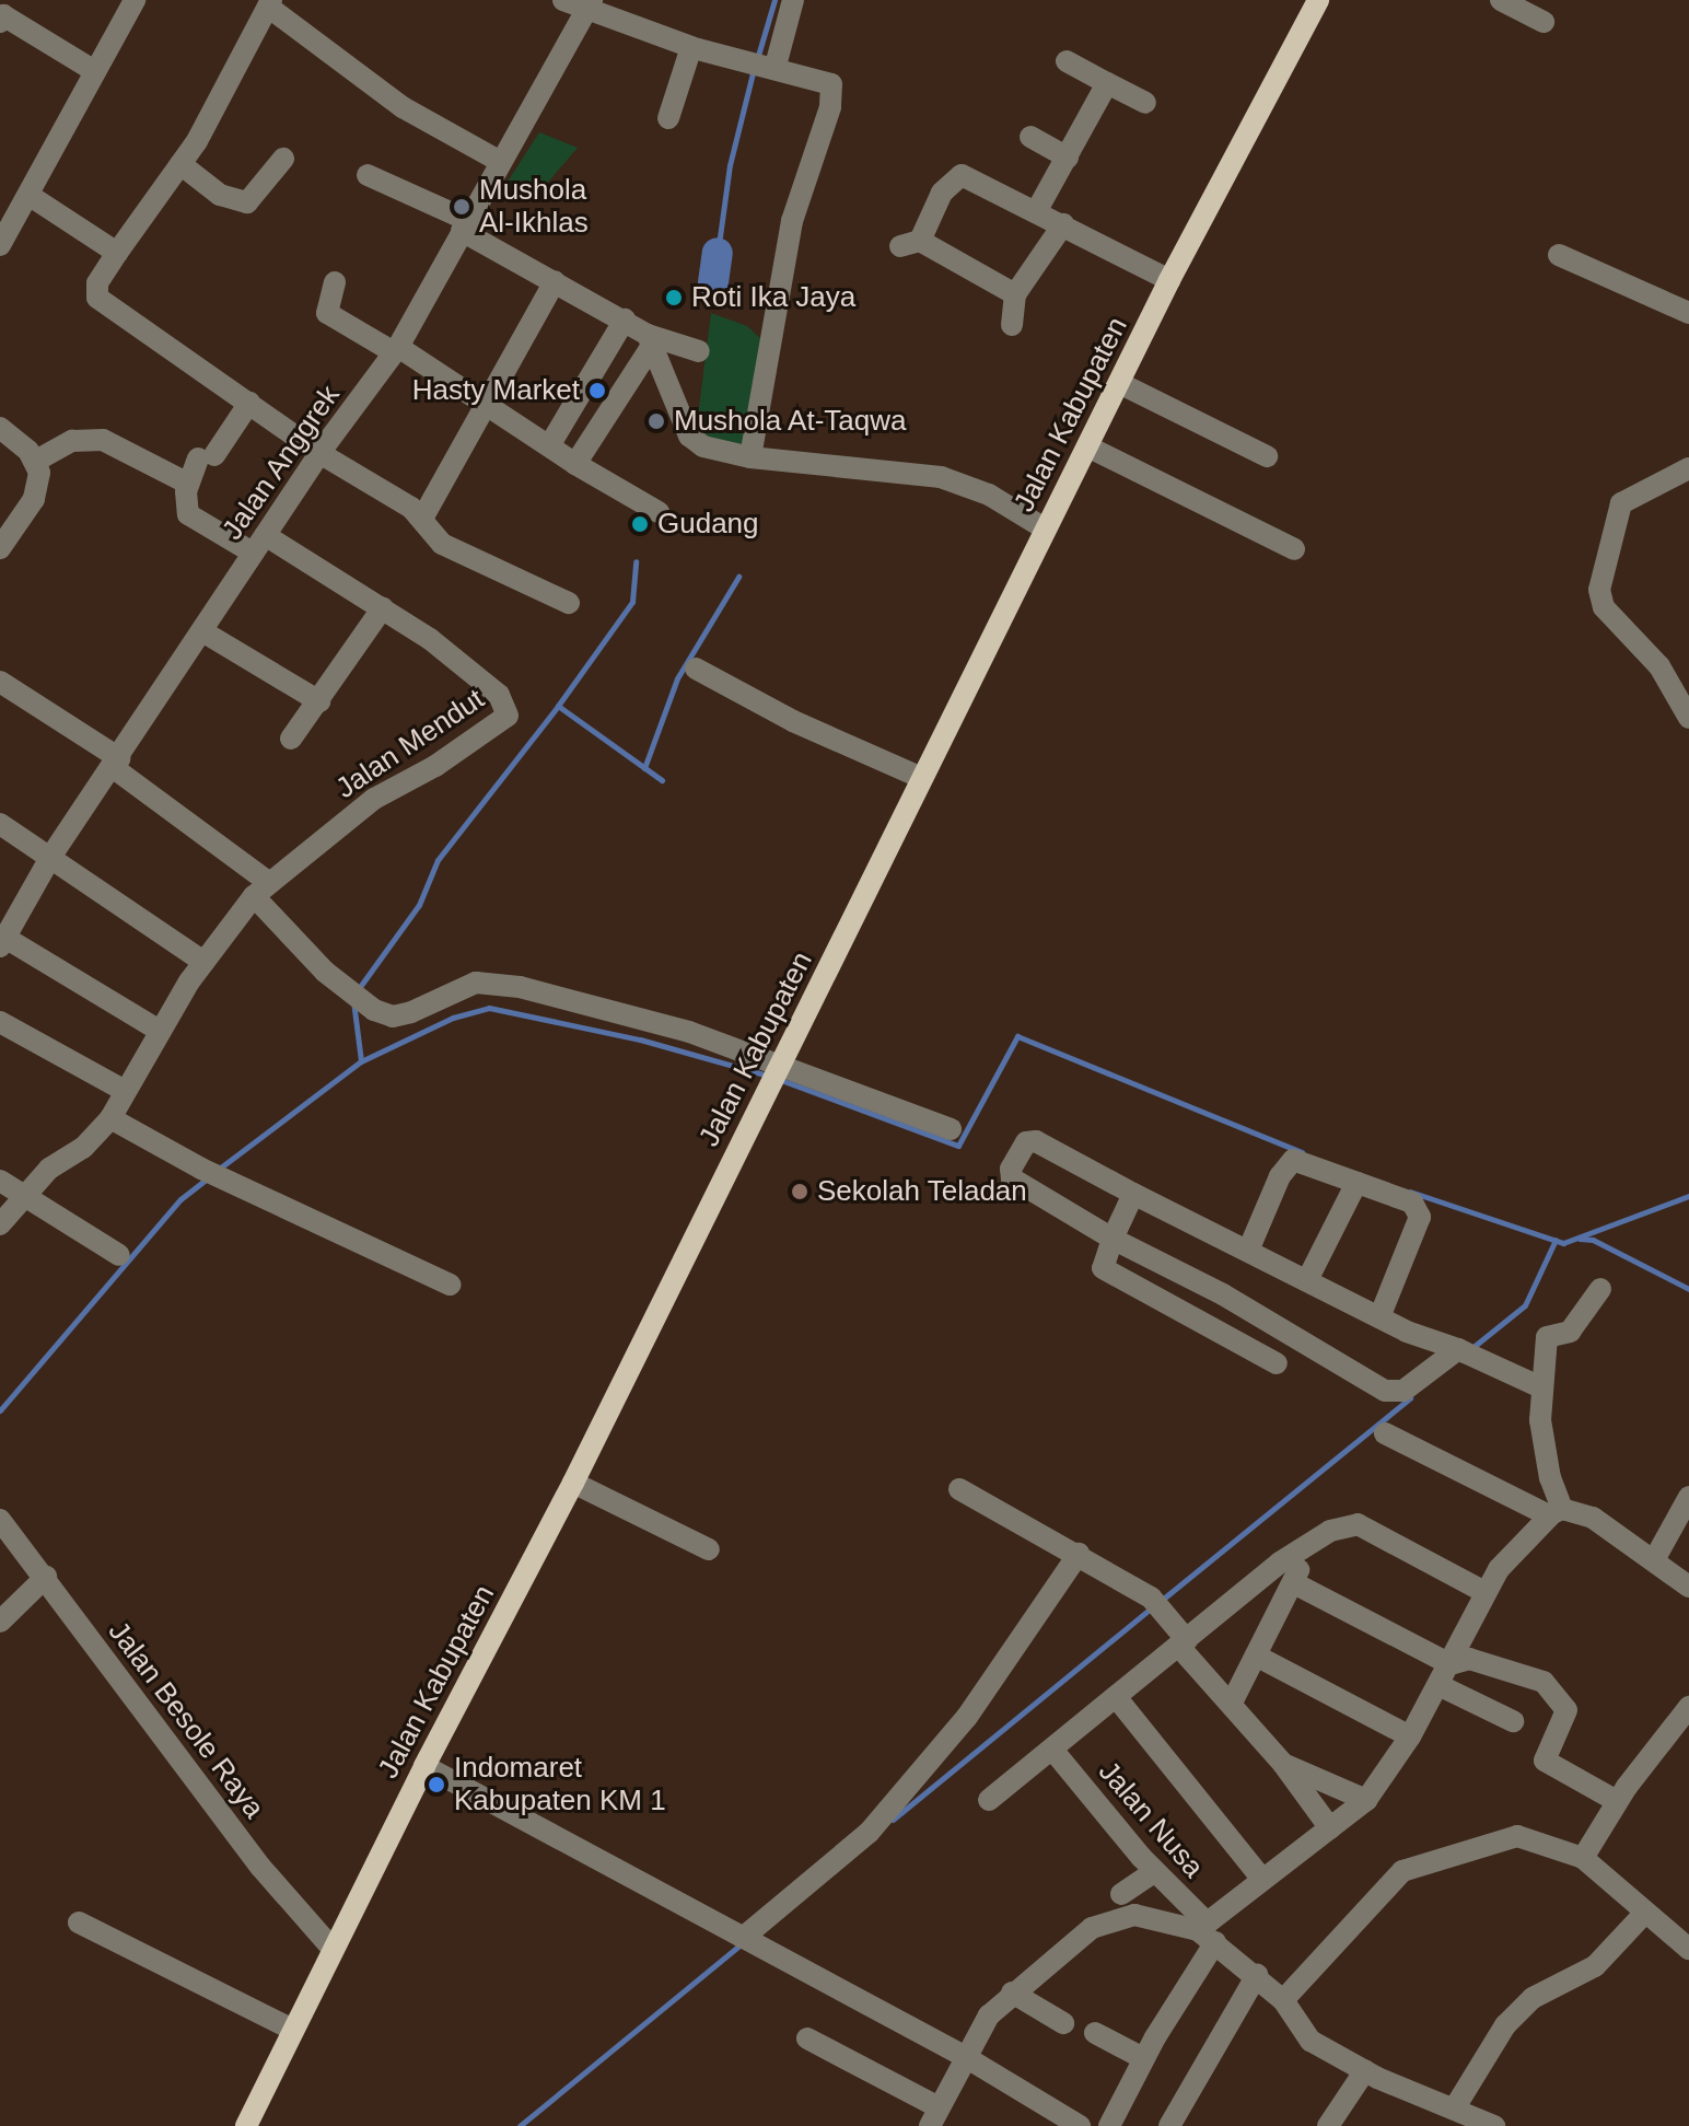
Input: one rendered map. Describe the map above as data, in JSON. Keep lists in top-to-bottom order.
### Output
{
  "streets": {
    "main road": ["Jalan Kabupaten"],
    "street": [
      "Jalan Anggrek",
      "Jalan Mendut",
      "Jalan Besole Raya",
      "Jalan Nusa"
    ]
  },
  "crossings": [
    ["Jalan Kabupaten", "Jalan Besole Raya"],
    ["Jalan Anggrek", "Jalan Mendut"]
  ],
  "places": [
    "Mushola Al-Ikhlas",
    "Roti Ika Jaya",
    "Hasty Market",
    "Mushola At-Taqwa",
    "Gudang",
    "Sekolah Teladan",
    "Indomaret Kabupaten KM 1"
  ]
}
